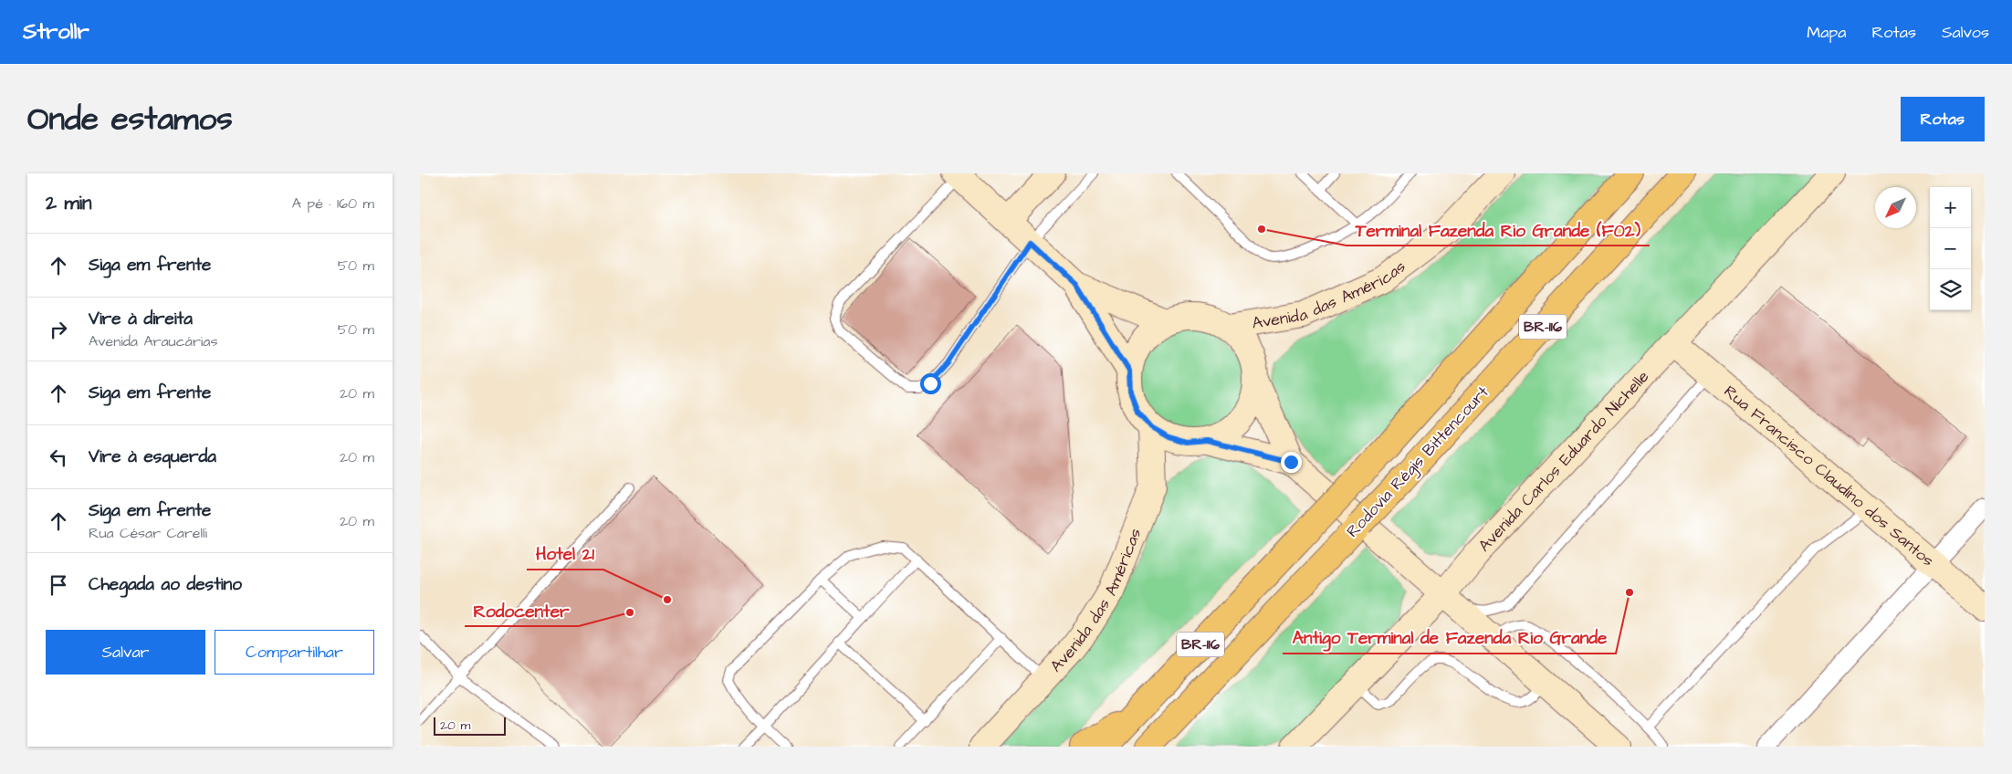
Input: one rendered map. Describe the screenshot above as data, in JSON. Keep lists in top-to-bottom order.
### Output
{
  "streets": {
    "highway": ["BR-116", "Rodovia Régis Bittencourt"],
    "main road": ["Avenida das Américas", "Avenida Carlos Eduardo Nichelle", "Rua Francisco Claudino dos Santos"]
  },
  "crossings": [
    ["Avenida Carlos Eduardo Nichelle", "Rua Francisco Claudino dos Santos"]
  ],
  "places": [
    "Terminal Fazenda Rio Grande (F02)",
    "Antigo Terminal de Fazenda Rio Grande",
    "Hotel 21",
    "Rodocenter"
  ],
  "scale_bar": "20 m",
  "north": "bottom left",
  "page": {
    "header": "Strollr",
    "nav": ["Mapa", "Rotas", "Salvos"],
    "title": "Onde estamos",
    "buttons": [
      "Rotas",
      ["Salvar", "Compartilhar"]
    ],
    "heading": ["2 min", "A pé · 160 m"],
    "map_buttons": ["+", "−"],
    "list": [
      ["Siga em frente", "50 m"],
      ["Vire à direita", "Avenida Araucárias", "50 m"],
      ["Siga em frente", "20 m"],
      ["Vire à esquerda", "20 m"],
      ["Siga em frente", "Rua César Carelli", "20 m"],
      "Chegada ao destino"
    ],
    "scale": "20 m"
  }
}
